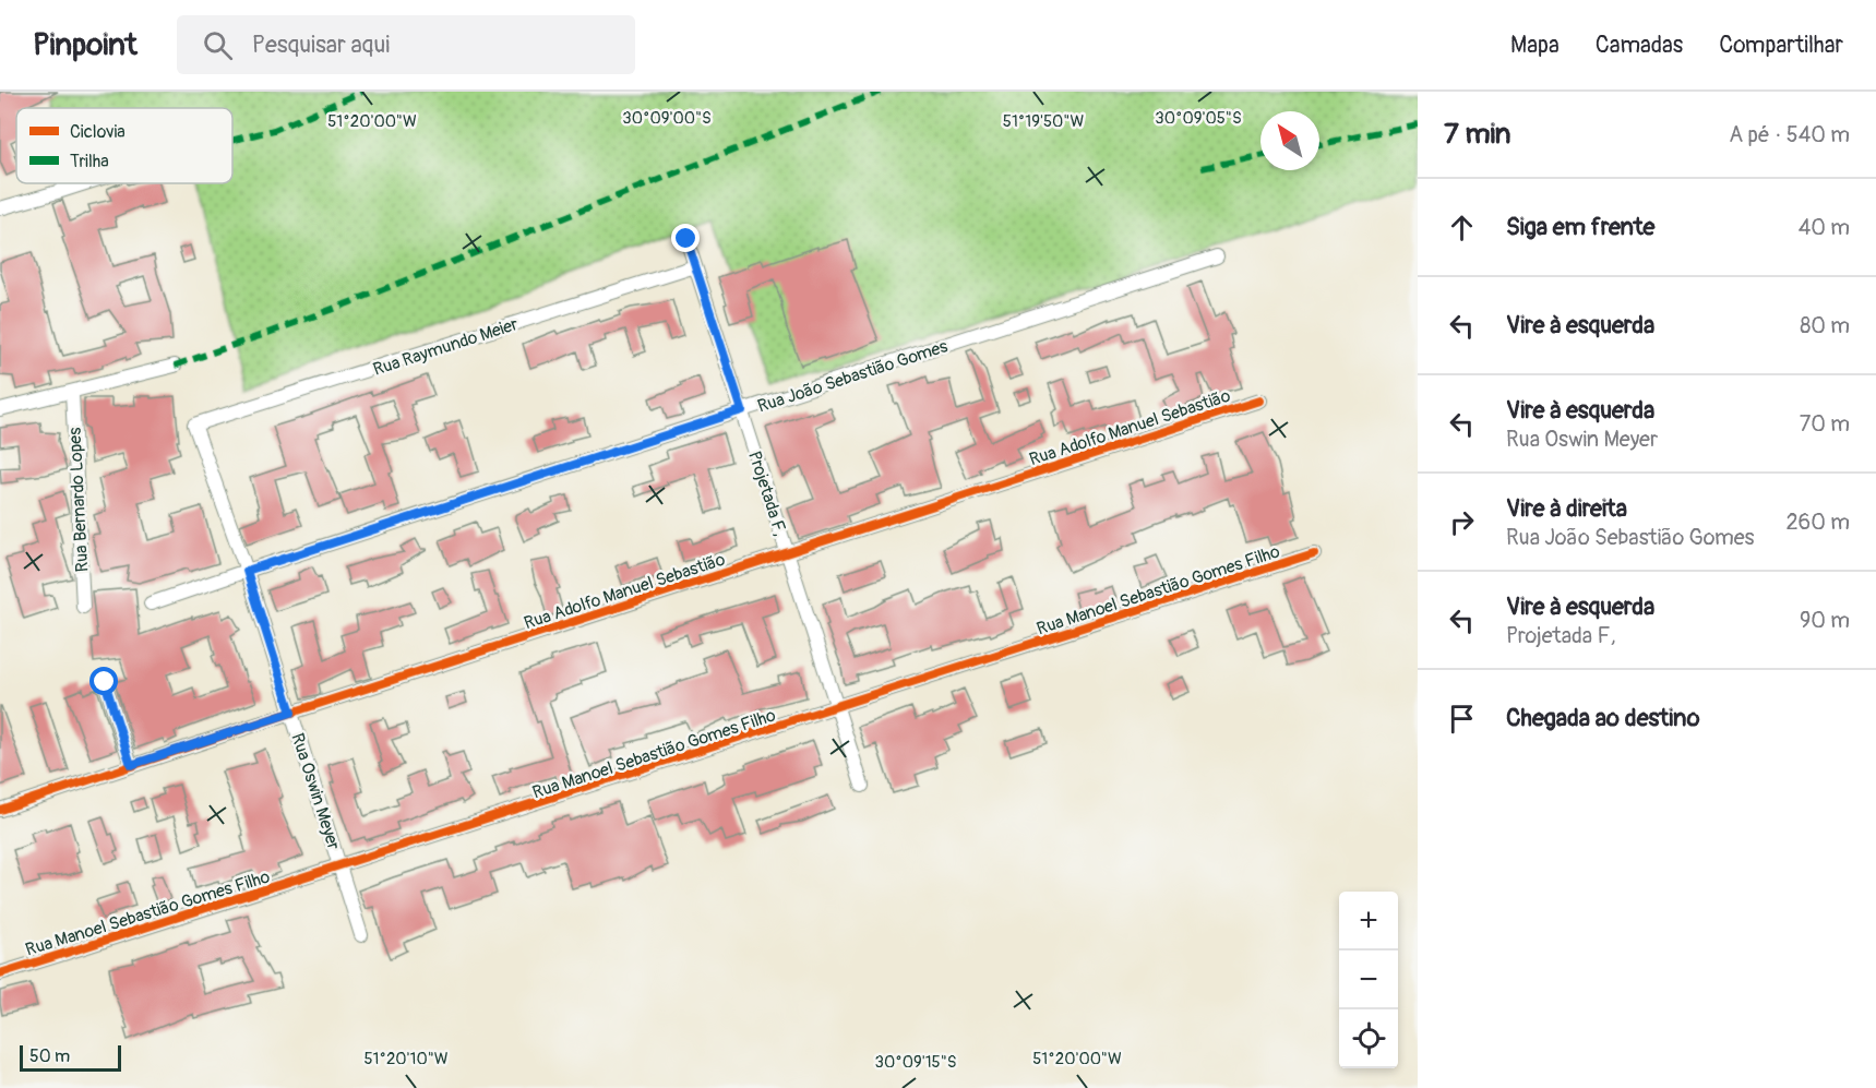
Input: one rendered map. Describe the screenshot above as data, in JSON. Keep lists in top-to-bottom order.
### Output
{
  "streets": {
    "street": [
      "Rua Raymundo Meier",
      "Rua João Sebastião Gomes",
      "Rua Adolfo Manuel Sebastião",
      "Projetada F,",
      "Rua Bernardo Lopes",
      "Rua Manoel Sebastião Gomes Filho",
      "Rua Oswin Meyer"
    ]
  },
  "crossings": [
    ["Rua Raymundo Meier", "Projetada F,"],
    ["Rua Raymundo Meier", "Rua Oswin Meyer"],
    ["Rua João Sebastião Gomes", "Projetada F,"],
    ["Rua João Sebastião Gomes", "Rua Oswin Meyer"],
    ["Rua Adolfo Manuel Sebastião", "Projetada F,"],
    ["Rua Adolfo Manuel Sebastião", "Rua Oswin Meyer"],
    ["Projetada F,", "Rua Manoel Sebastião Gomes Filho"],
    ["Rua Manoel Sebastião Gomes Filho", "Rua Oswin Meyer"]
  ],
  "legend": ["Ciclovia", "Trilha"],
  "scale_bar": "50 m",
  "north": "top left",
  "page": {
    "header": "Pinpoint",
    "search": "Pesquisar aqui",
    "nav": ["Mapa", "Camadas", "Compartilhar"],
    "heading": ["7 min", "A pé · 540 m"],
    "list": [
      ["Siga em frente", "40 m"],
      ["Vire à esquerda", "80 m"],
      ["Vire à esquerda", "Rua Oswin Meyer", "70 m"],
      ["Vire à direita", "Rua João Sebastião Gomes", "260 m"],
      ["Vire à esquerda", "Projetada F,", "90 m"],
      "Chegada ao destino"
    ],
    "map_buttons": ["+", "−"],
    "scale": "50 m"
  },
  "coordinates": [
    "30°09'00\"S",
    "30°09'05\"S",
    "51°20'00\"W",
    "51°19'50\"W",
    "51°20'10\"W",
    "30°09'15\"S"
  ]
}
